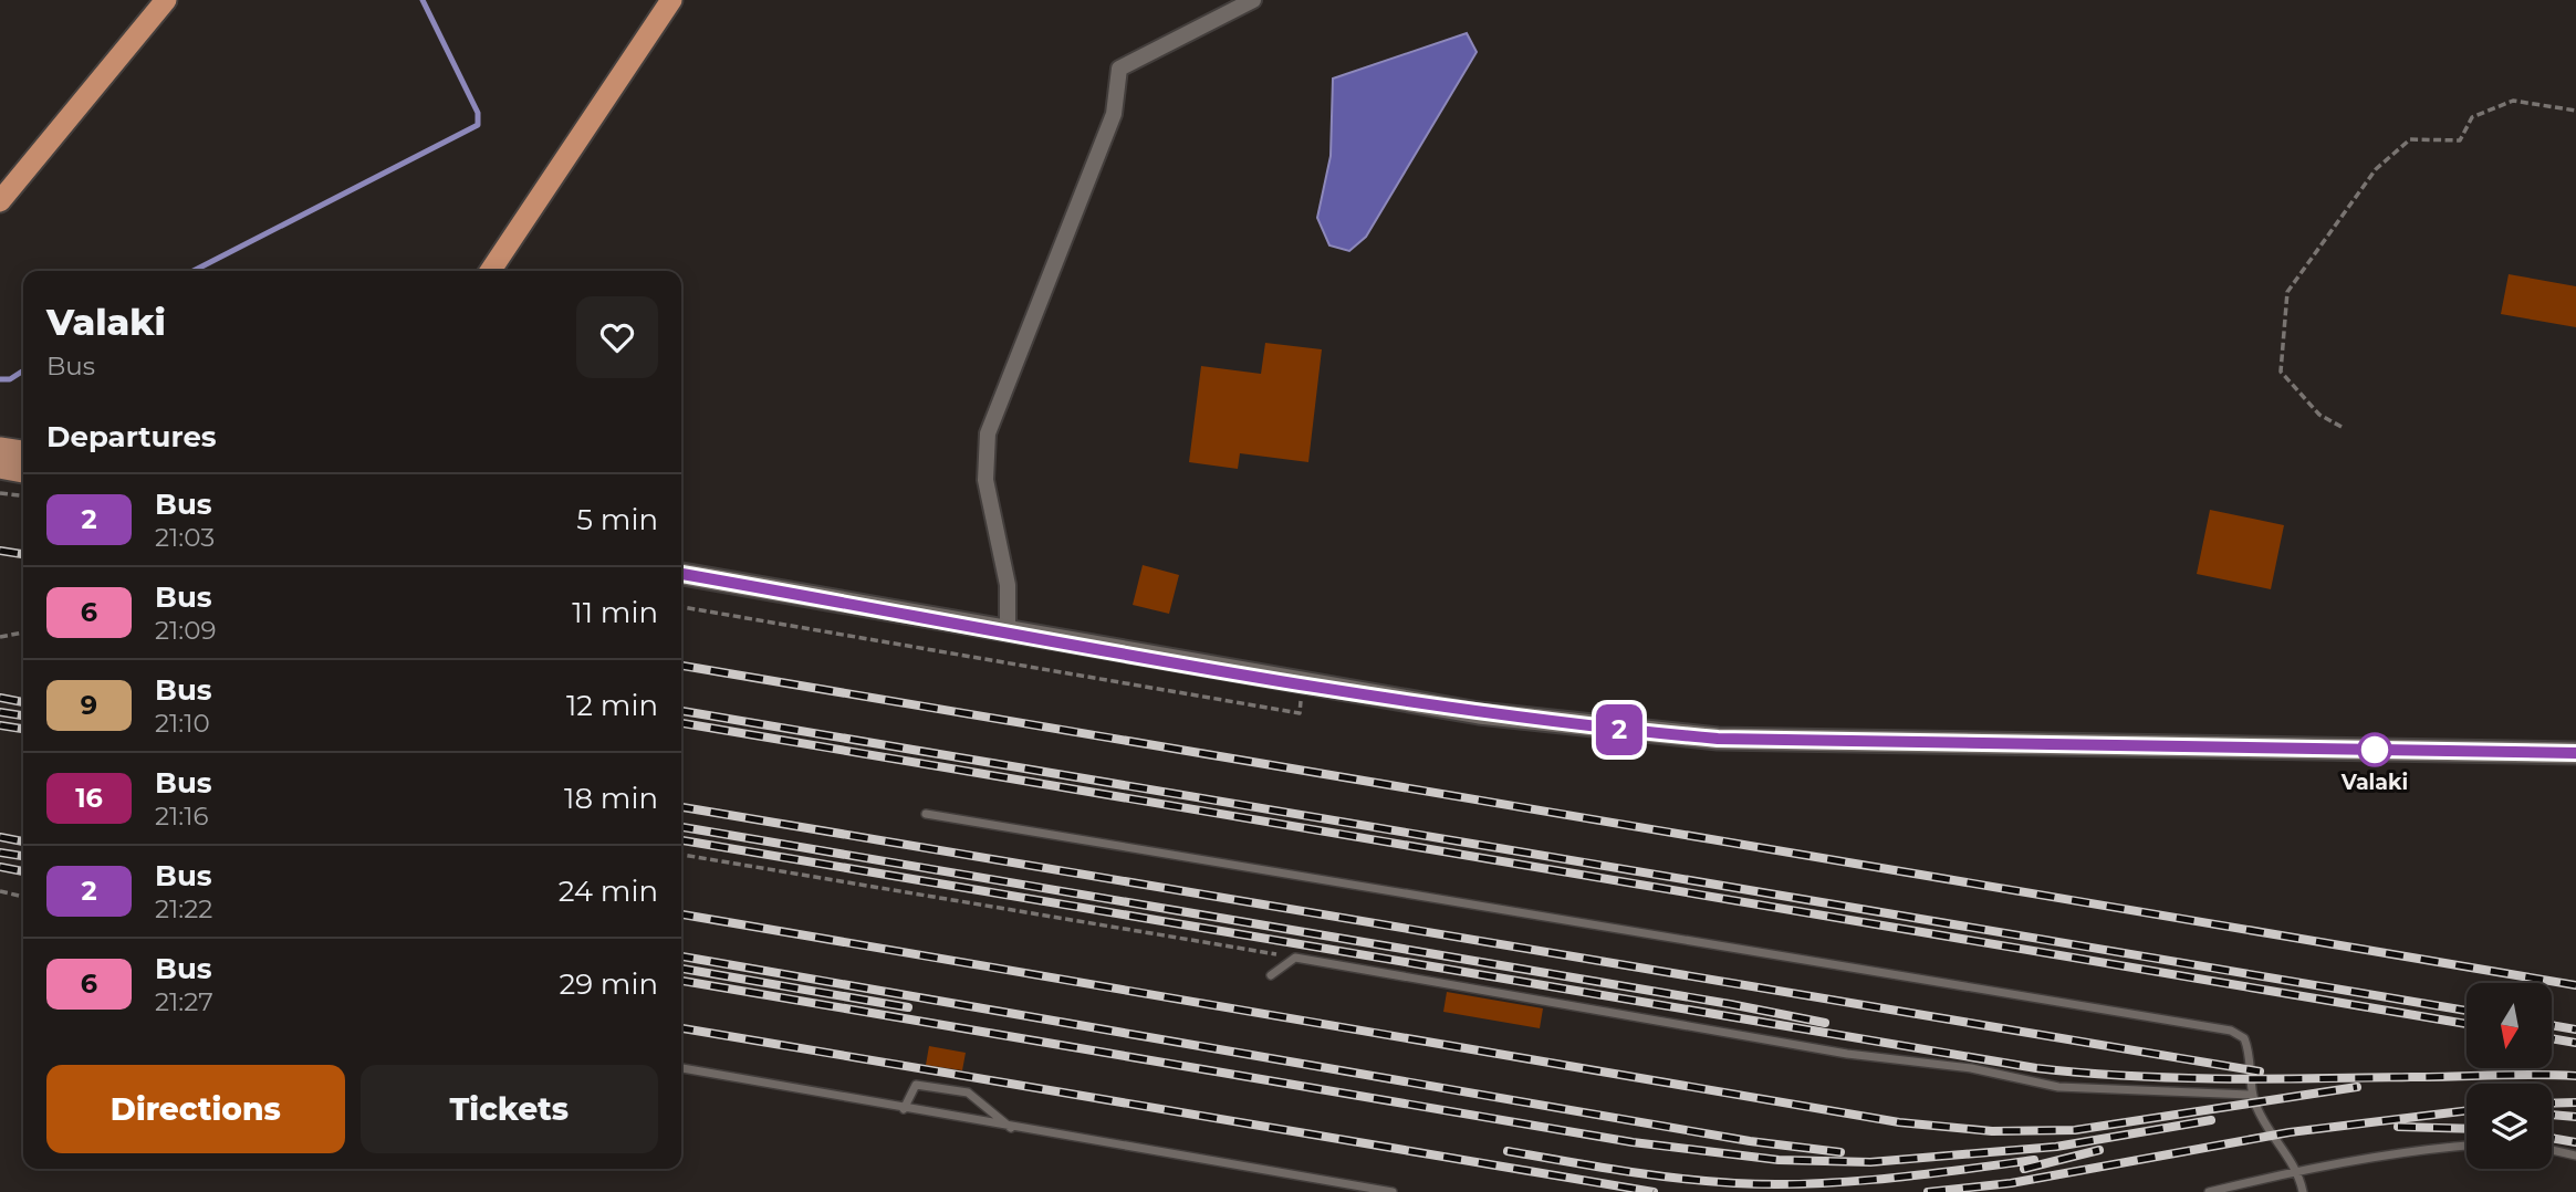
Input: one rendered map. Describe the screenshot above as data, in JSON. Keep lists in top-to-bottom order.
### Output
{
  "places": ["Valaki"],
  "lines": ["bus line 2"],
  "north": "bottom",
  "page": {
    "on_map": "2",
    "heading": [
      ["Valaki", "Bus"],
      "Departures"
    ],
    "list": [
      {
        "mark": "2",
        "name": "Bus",
        "note": "21:03",
        "value": "5 min"
      },
      {
        "mark": "6",
        "name": "Bus",
        "note": "21:09",
        "value": "11 min"
      },
      {
        "mark": "9",
        "name": "Bus",
        "note": "21:10",
        "value": "12 min"
      },
      {
        "mark": "16",
        "name": "Bus",
        "note": "21:16",
        "value": "18 min"
      },
      {
        "mark": "2",
        "name": "Bus",
        "note": "21:22",
        "value": "24 min"
      },
      {
        "mark": "6",
        "name": "Bus",
        "note": "21:27",
        "value": "29 min"
      }
    ],
    "buttons": ["Directions", "Tickets"]
  }
}
